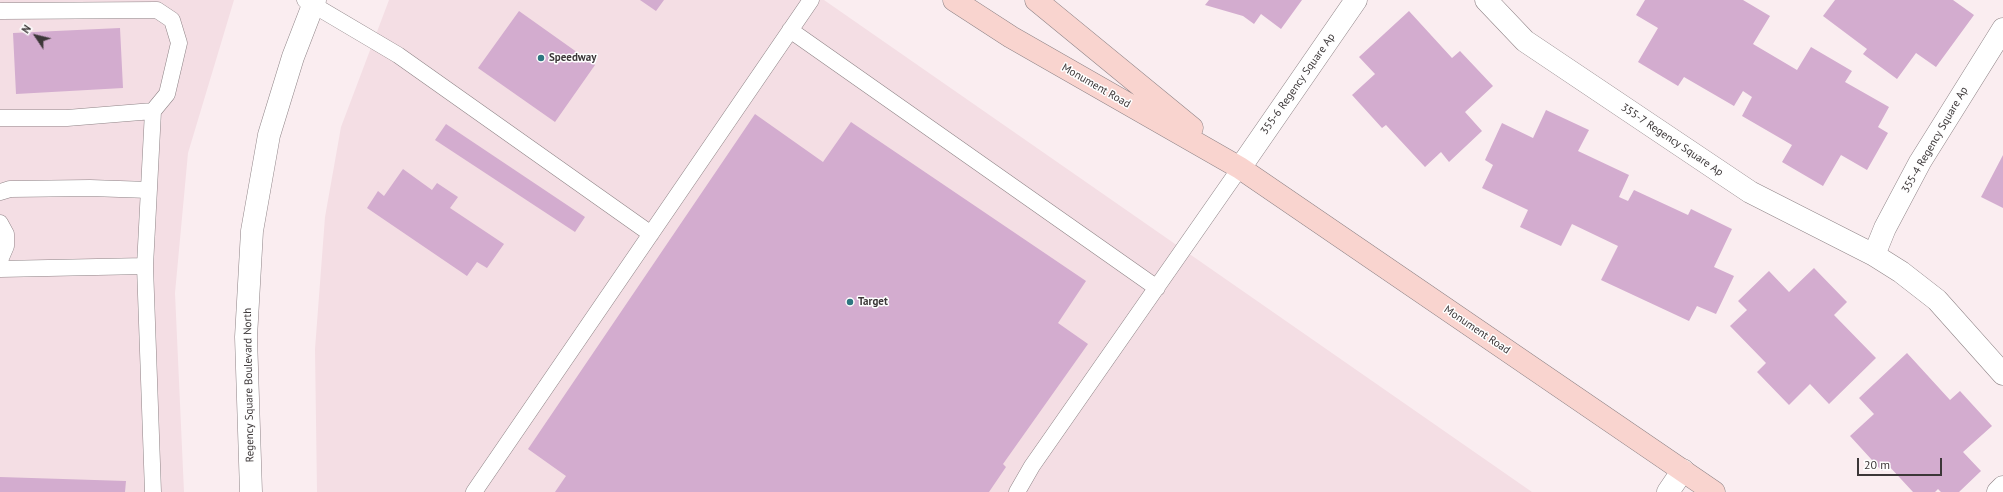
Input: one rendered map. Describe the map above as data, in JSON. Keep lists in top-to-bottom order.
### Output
{
  "streets": {
    "main road": ["Monument Road"],
    "street": [
      "355-6 Regency Square Ap",
      "355-7 Regency Square Ap",
      "355-4 Regency Square Ap",
      "Regency Square Boulevard North"
    ]
  },
  "crossings": [
    ["355-6 Regency Square Ap", "Monument Road"],
    ["355-7 Regency Square Ap", "355-4 Regency Square Ap"]
  ],
  "places": ["Speedway", "Target"],
  "scale_bar": "20 m",
  "north": "top left"
}
